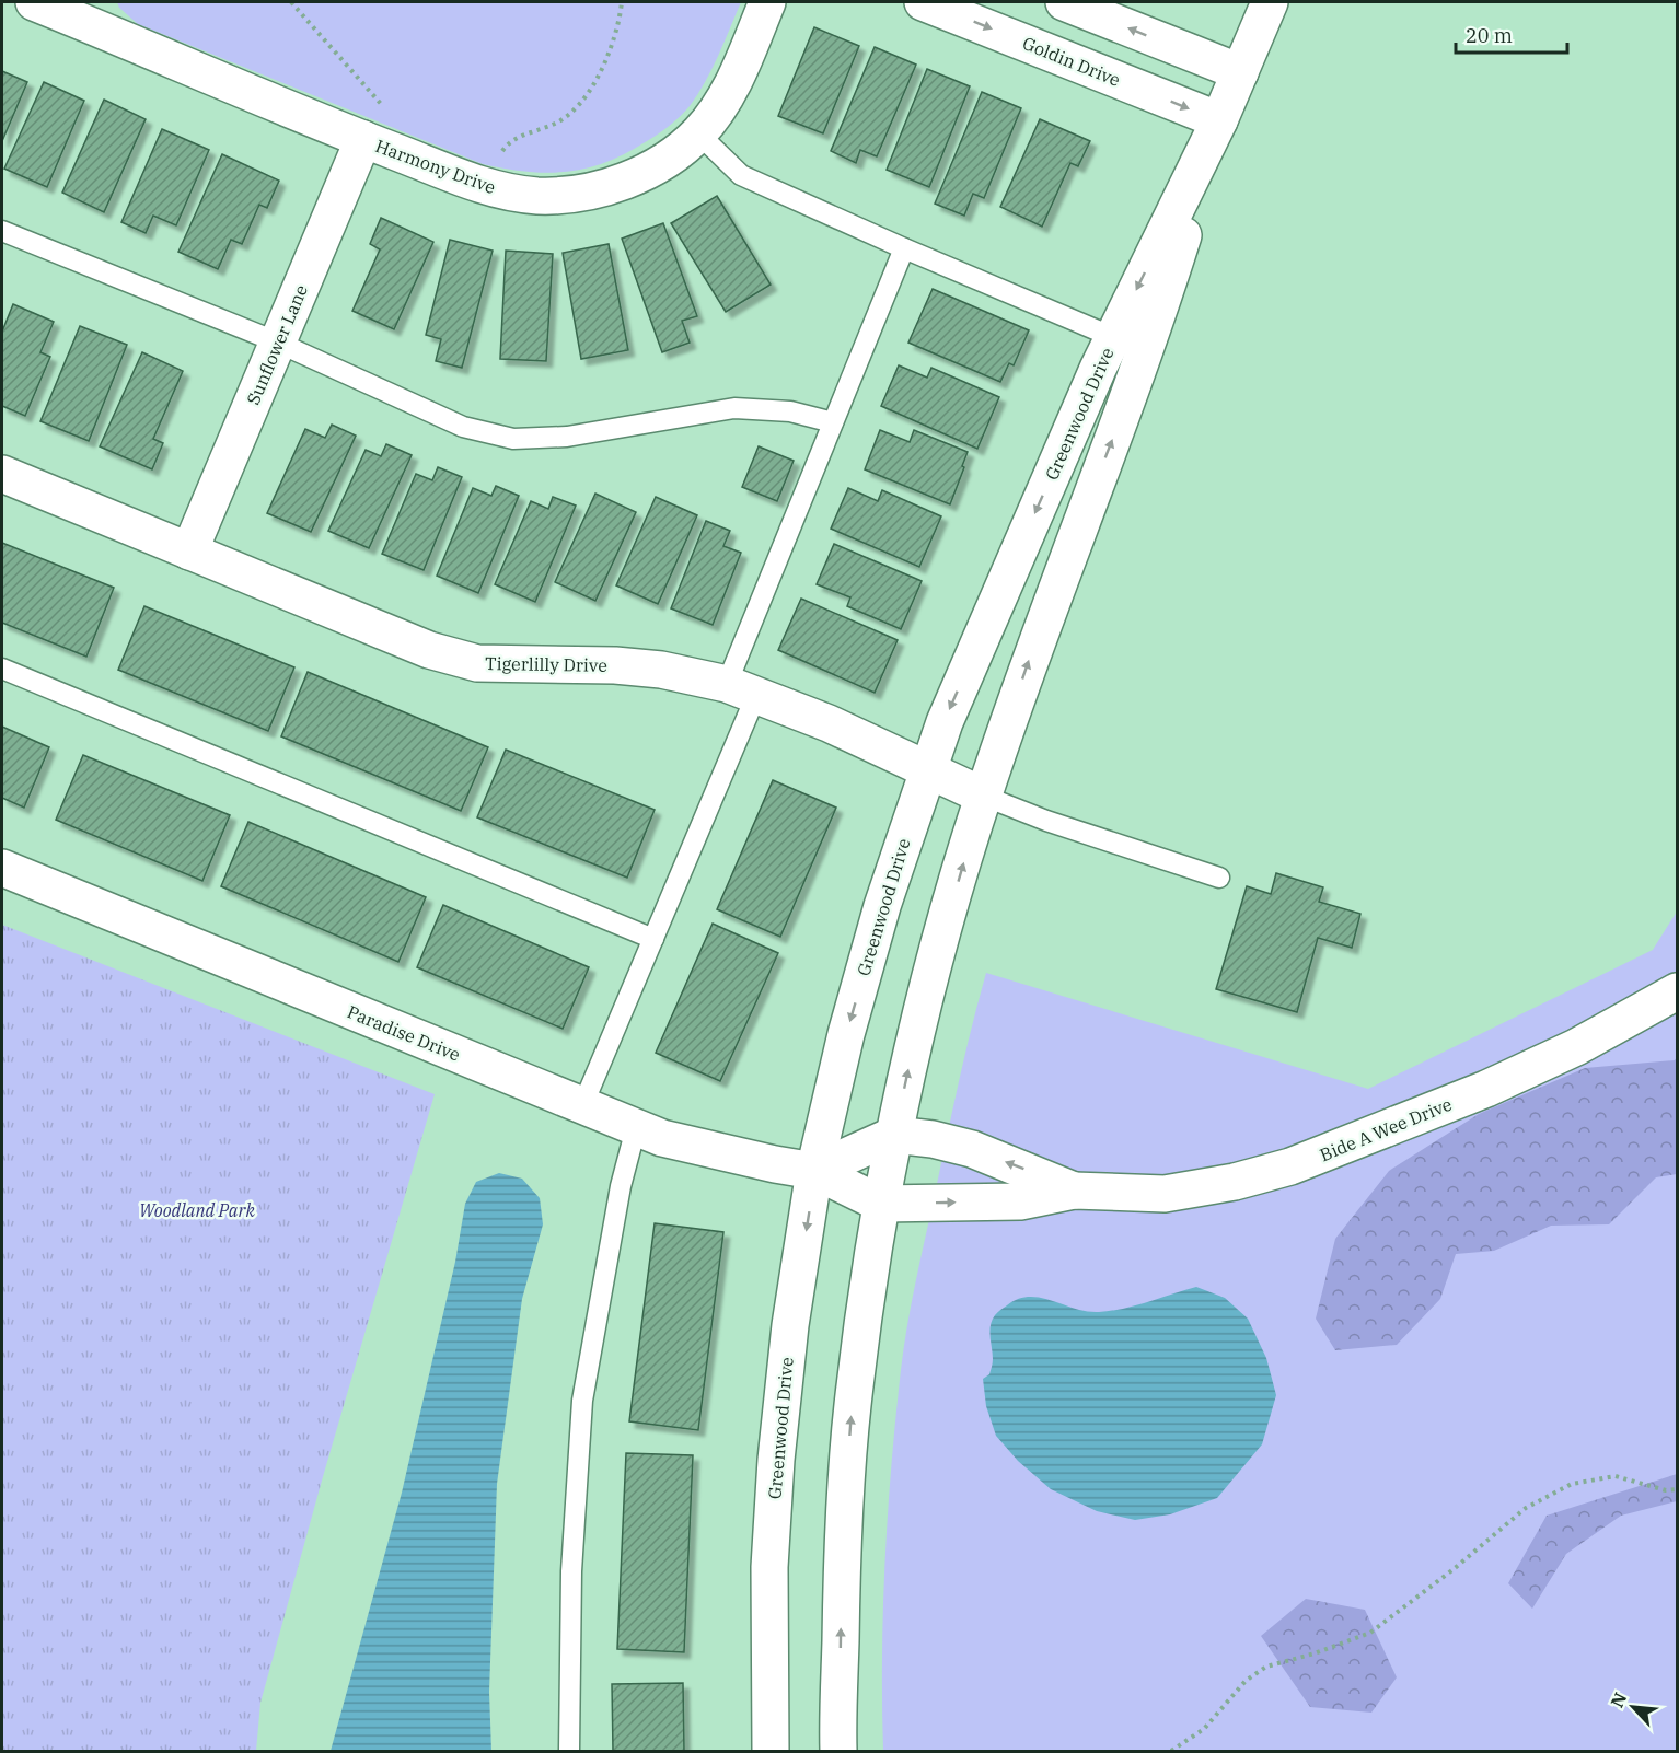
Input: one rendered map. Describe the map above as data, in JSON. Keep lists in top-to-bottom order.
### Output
{
  "streets": {
    "street": [
      "Goldin Drive",
      "Harmony Drive",
      "Sunflower Lane",
      "Greenwood Drive",
      "Tigerlilly Drive",
      "Paradise Drive",
      "Bide A Wee Drive"
    ]
  },
  "crossings": [
    ["Goldin Drive", "Greenwood Drive"],
    ["Harmony Drive", "Sunflower Lane"],
    ["Sunflower Lane", "Tigerlilly Drive"],
    ["Greenwood Drive", "Tigerlilly Drive"],
    ["Greenwood Drive", "Paradise Drive"],
    ["Greenwood Drive", "Bide A Wee Drive"],
    ["Paradise Drive", "Bide A Wee Drive"]
  ],
  "parks": ["Woodland Park"],
  "scale_bar": "20 m",
  "north": "top left"
}
